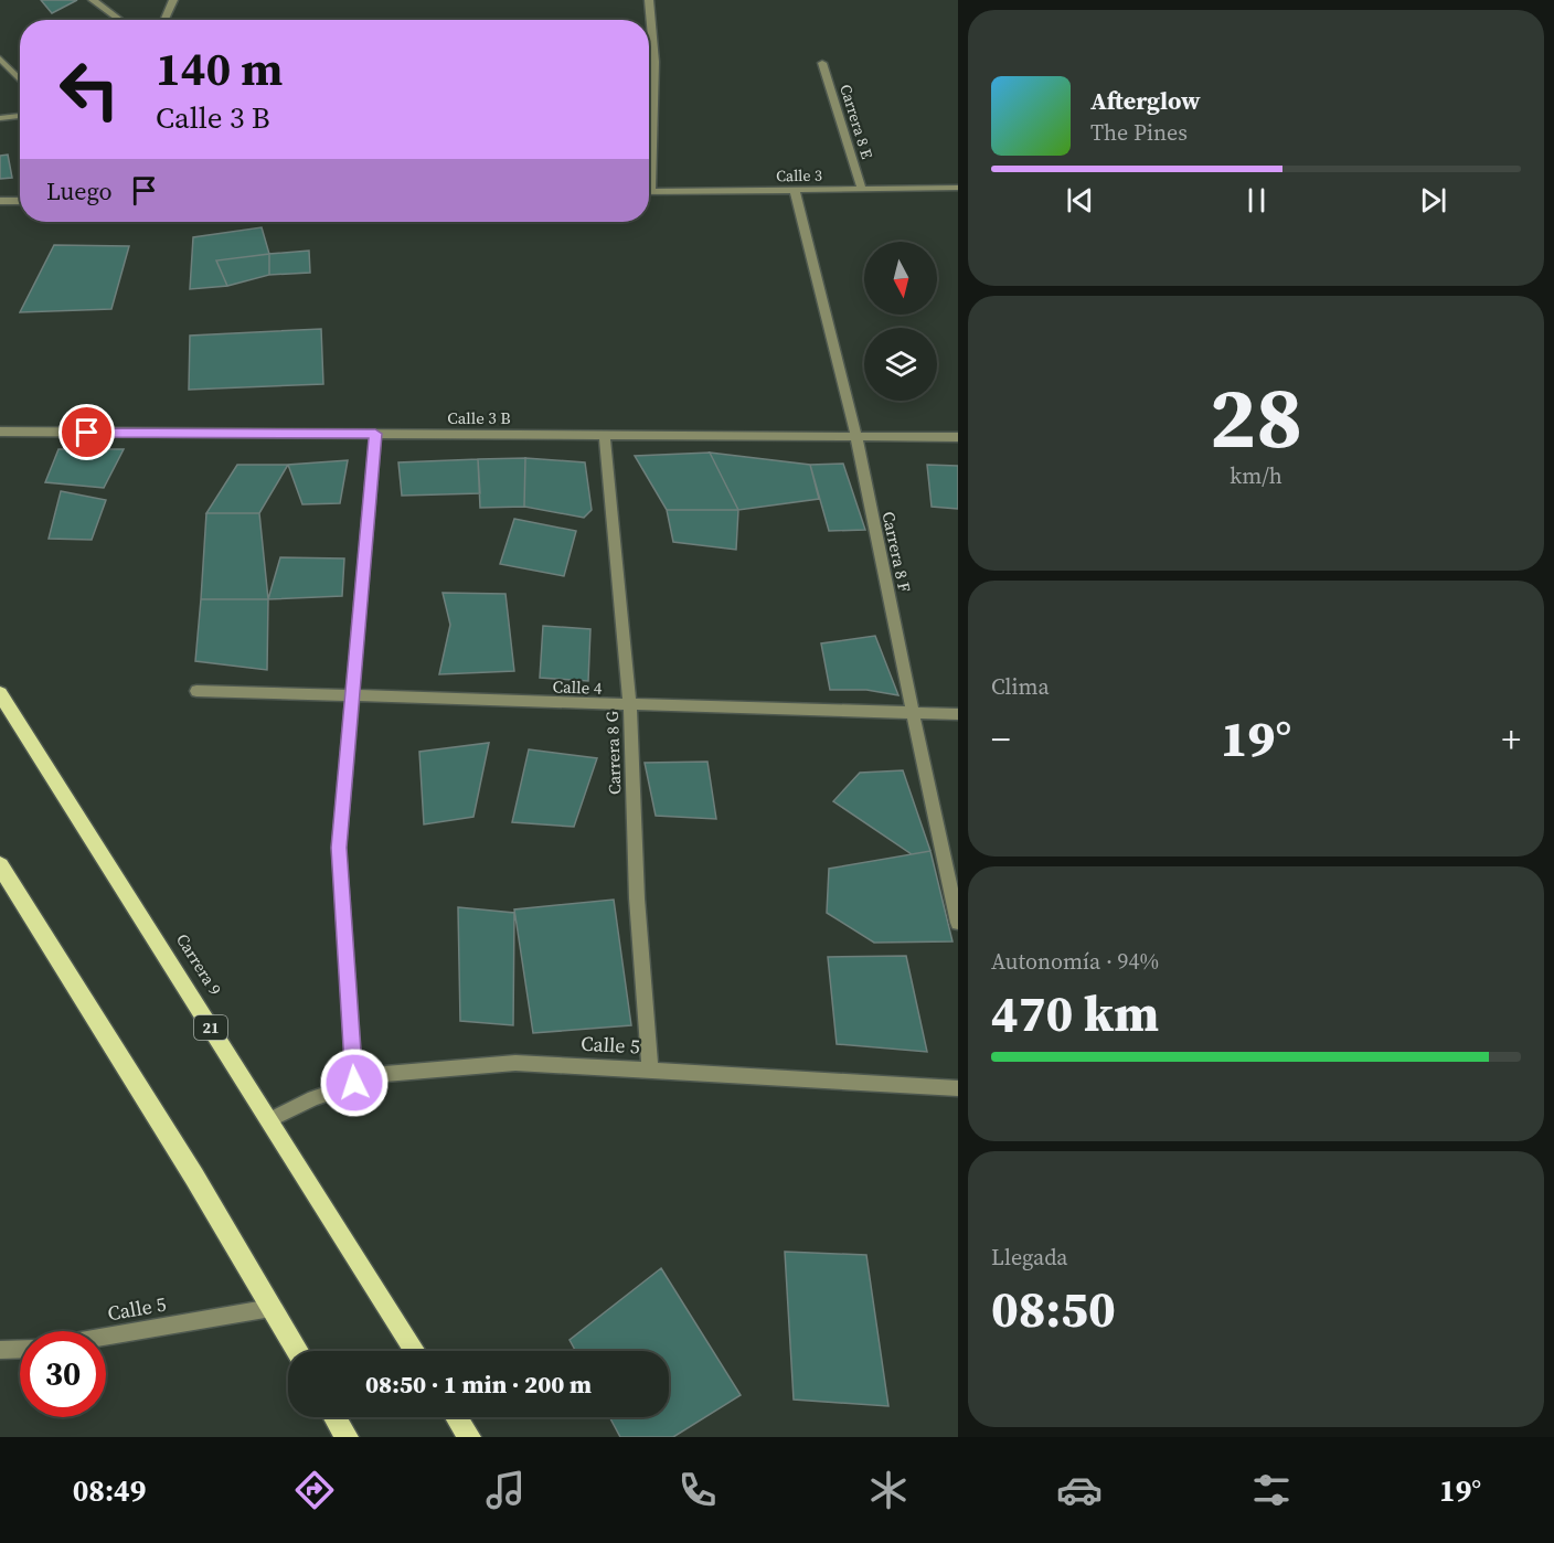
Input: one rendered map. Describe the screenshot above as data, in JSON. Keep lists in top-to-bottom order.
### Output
{
  "streets": {
    "main road": ["Carrera 9", "21"],
    "street": [
      "Carrera 8 E",
      "Calle 3",
      "Calle 3 B",
      "Carrera 8 F",
      "Calle 4",
      "Carrera 8 G",
      "Calle 5"
    ]
  },
  "crossings": [
    ["Carrera 8 E", "Calle 3"],
    ["Calle 3", "Carrera 8 F"],
    ["Calle 3 B", "Carrera 8 F"],
    ["Calle 3 B", "Carrera 8 G"],
    ["Carrera 8 F", "Calle 4"],
    ["Calle 4", "Carrera 8 G"],
    ["Carrera 8 G", "Calle 5"],
    ["Carrera 9", "Calle 5"]
  ],
  "north": "bottom",
  "page": {
    "turn": ["140 m", "Calle 3 B"],
    "song": ["Afterglow", "The Pines"],
    "then": "Luego",
    "tile": [
      ["28", "km/h"],
      "Clima",
      ["Autonomía · 94%", "470 km"],
      ["Llegada", "08:50"]
    ],
    "heat": ["−", "19°", "+"],
    "limit": "30",
    "trip": "08:50 · 1 min · 200 m",
    "tabs": ["08:49", "19°"]
  }
}
